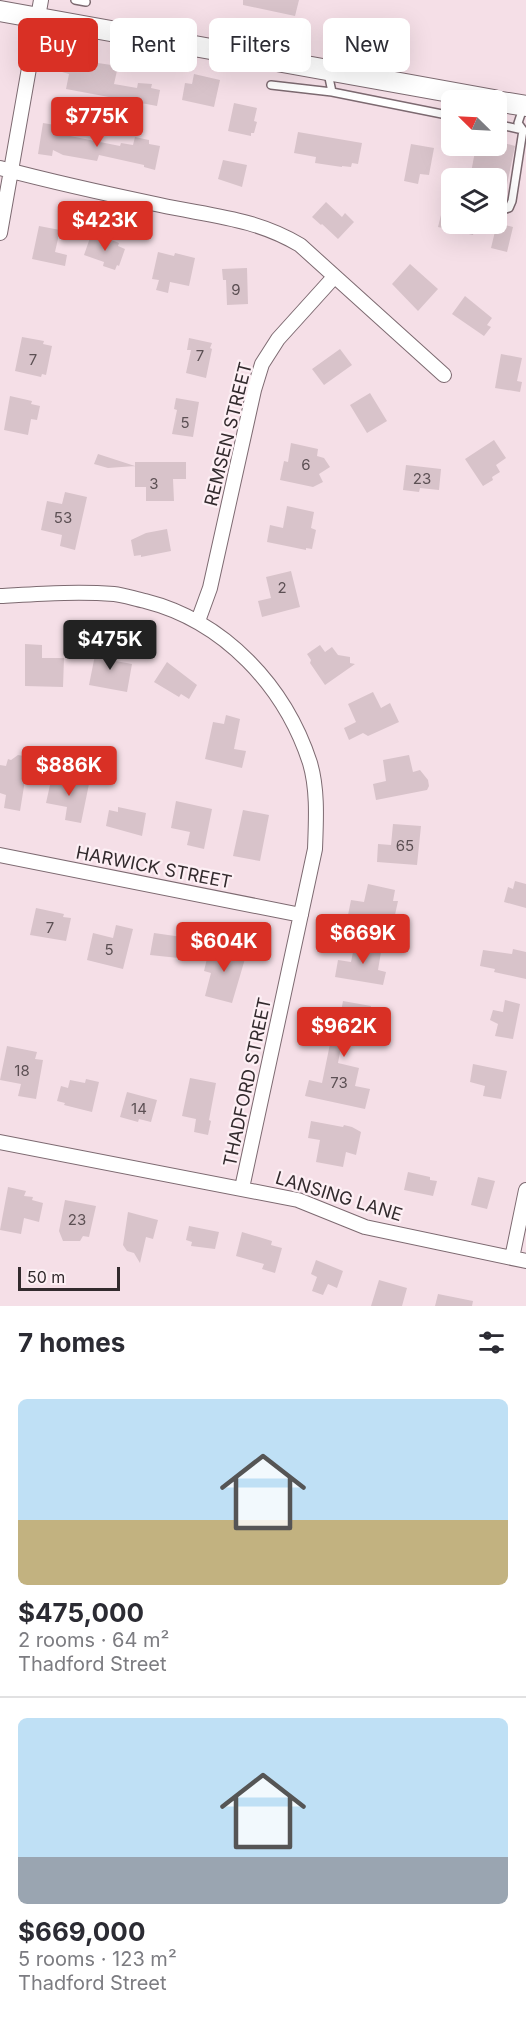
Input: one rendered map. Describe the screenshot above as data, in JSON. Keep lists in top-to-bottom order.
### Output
{
  "streets": {
    "street": [
      "REMSEN STREET",
      "HARWICK STREET",
      "THADFORD STREET",
      "LANSING LANE"
    ]
  },
  "crossings": [
    ["REMSEN STREET", "THADFORD STREET"],
    ["HARWICK STREET", "THADFORD STREET"],
    ["THADFORD STREET", "LANSING LANE"]
  ],
  "house_numbers": [
    "9",
    "7",
    "7",
    "5",
    "6",
    "23",
    "3",
    "53",
    "2",
    "65",
    "7",
    "5",
    "18",
    "73",
    "14",
    "23"
  ],
  "scale_bar": "50 m",
  "north": "top left",
  "page": {
    "chip": [
      "Buy",
      "Rent",
      "Filters",
      "New"
    ],
    "price": [
      "$775K",
      "$423K",
      "$475K",
      "$886K",
      "$669K",
      "$604K",
      "$962K"
    ],
    "scale": "50 m",
    "heading": "7 homes",
    "list": [
      {
        "name": "$475,000",
        "note": "2 rooms · 64 m² · Thadford Street"
      },
      {
        "name": "$669,000",
        "note": "5 rooms · 123 m² · Thadford Street"
      }
    ]
  }
}
